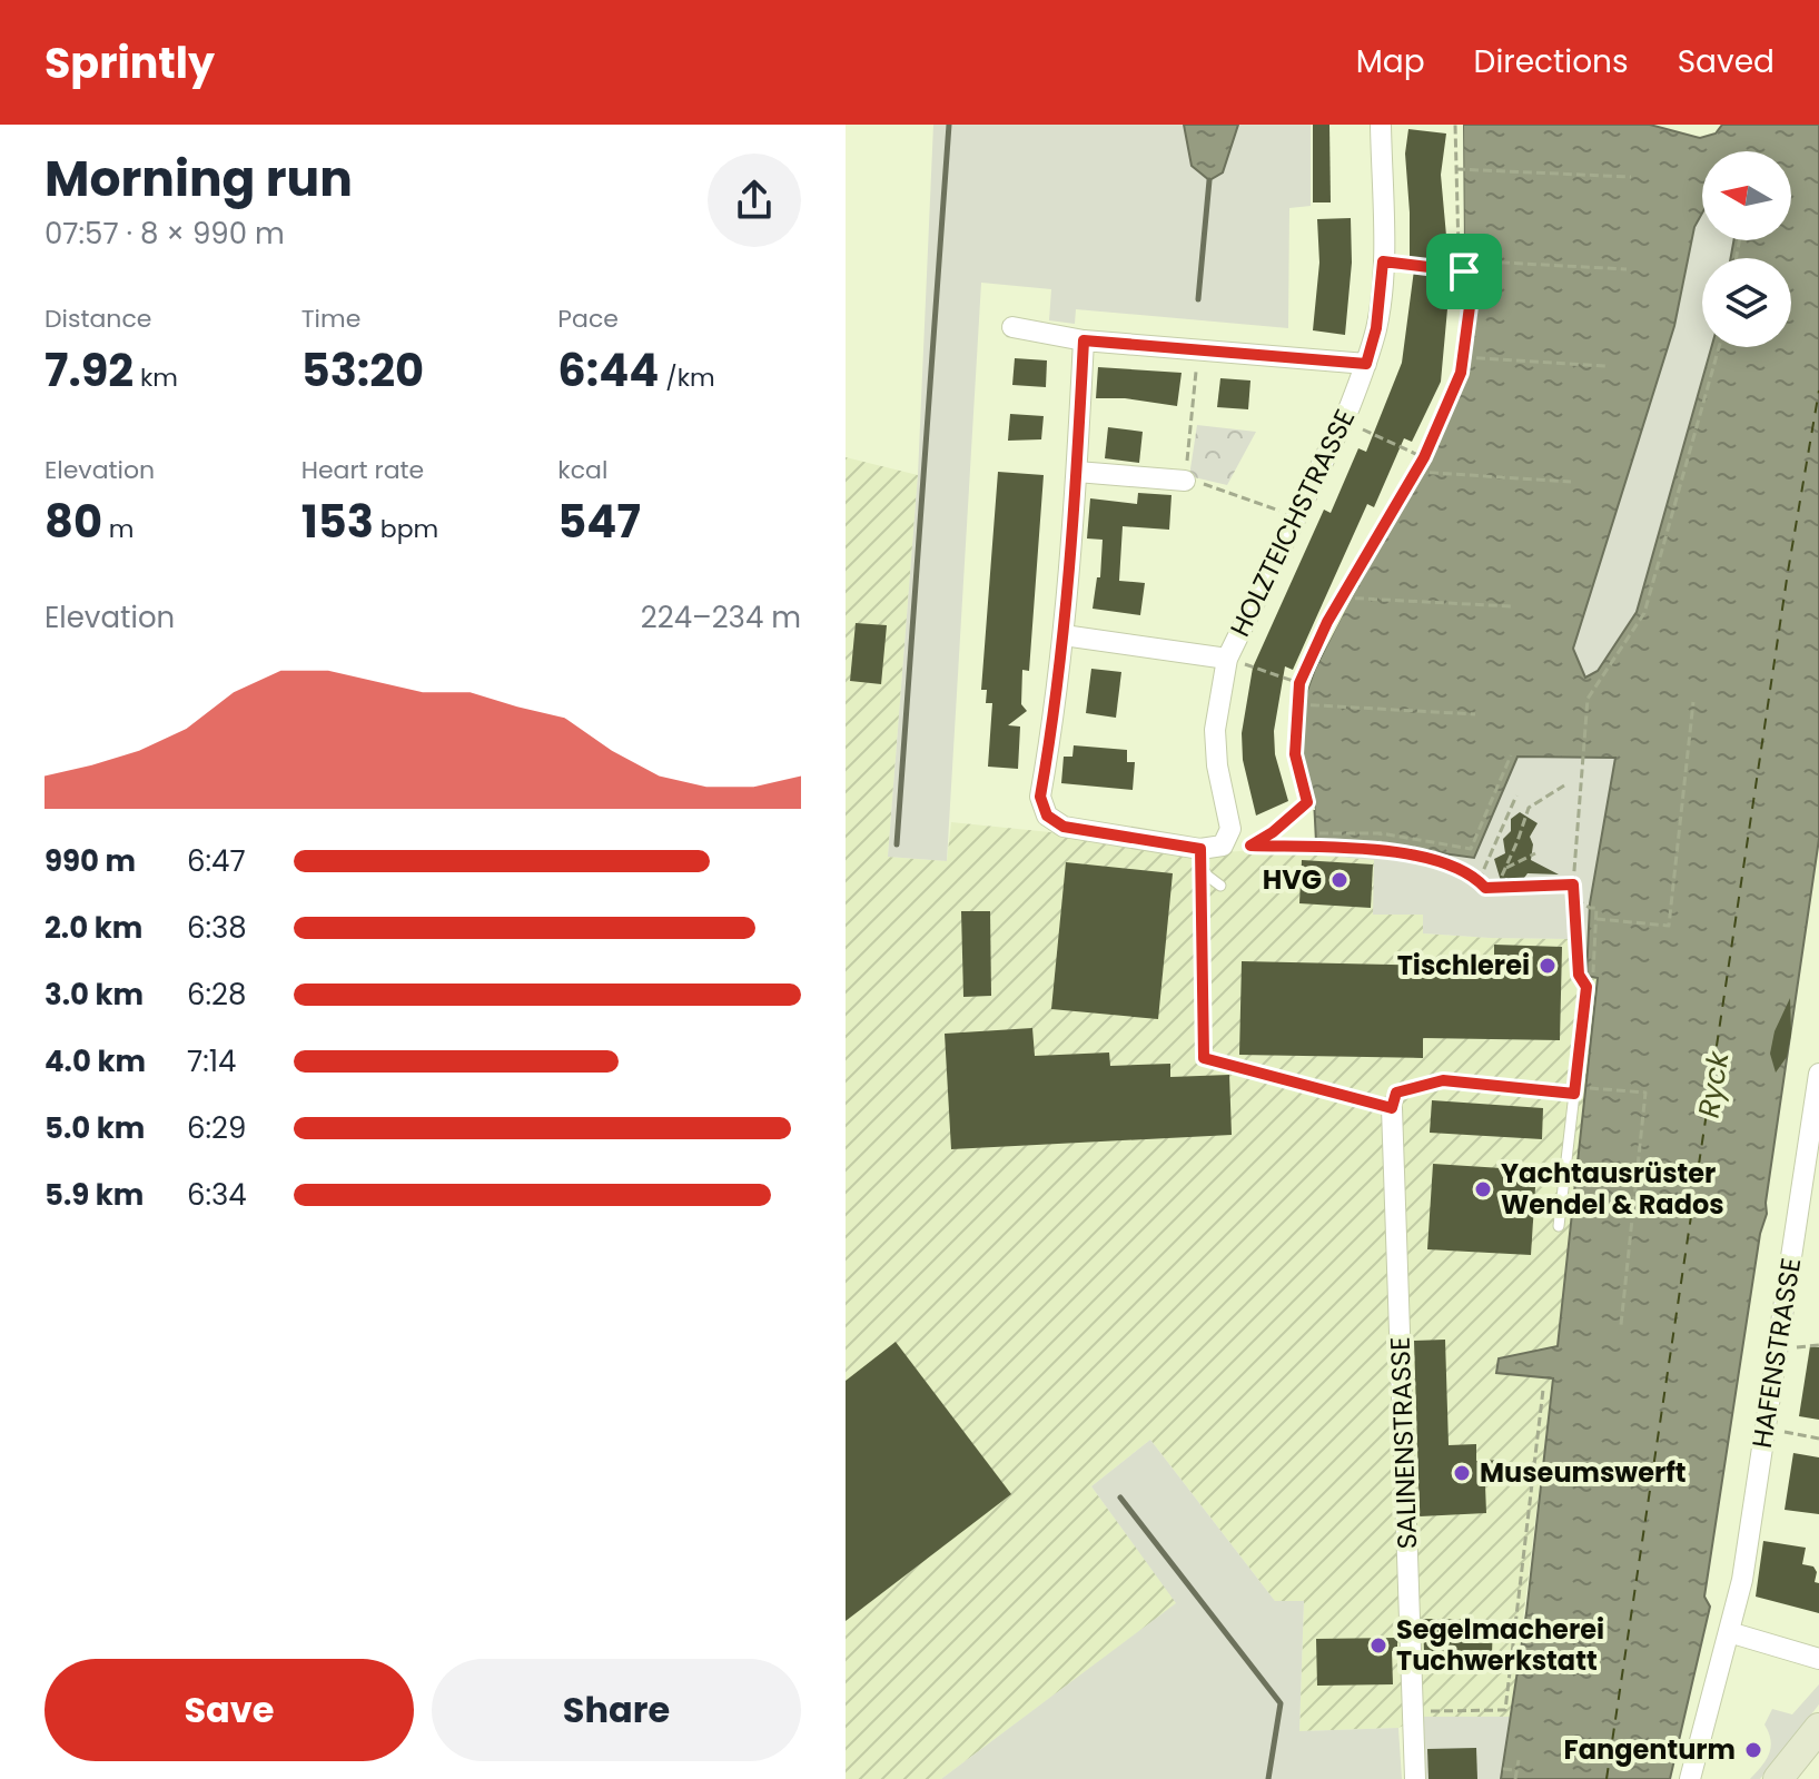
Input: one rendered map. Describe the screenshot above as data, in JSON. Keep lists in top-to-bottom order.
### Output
{
  "streets": {
    "street": ["HOLZTEICHSTRASSE", "HAFENSTRASSE", "SALINENSTRASSE"]
  },
  "water": ["Ryck"],
  "places": [
    "HVG",
    "Tischlerei",
    "Yachtausrüster Wendel & Rados",
    "Museumswerft",
    "Segelmacherei Tuchwerkstatt",
    "Fangenturm"
  ],
  "north": "left",
  "page": {
    "header": "Sprintly",
    "nav": ["Map", "Directions", "Saved"],
    "heading": ["Morning run", "07:57 · 8 × 990 m"],
    "stats": [
      ["Distance", "7.92 km"],
      ["Time", "53:20"],
      ["Pace", "6:44 /km"],
      ["Elevation", "80 m"],
      ["Heart rate", "153 bpm"],
      ["kcal", "547"]
    ],
    "chart": ["Elevation", "224–234 m"],
    "list": [
      {
        "name": "990 m",
        "note": "6:47"
      },
      {
        "name": "2.0 km",
        "note": "6:38"
      },
      {
        "name": "3.0 km",
        "note": "6:28"
      },
      {
        "name": "4.0 km",
        "note": "7:14"
      },
      {
        "name": "5.0 km",
        "note": "6:29"
      },
      {
        "name": "5.9 km",
        "note": "6:34"
      }
    ],
    "buttons": ["Save", "Share"]
  }
}
